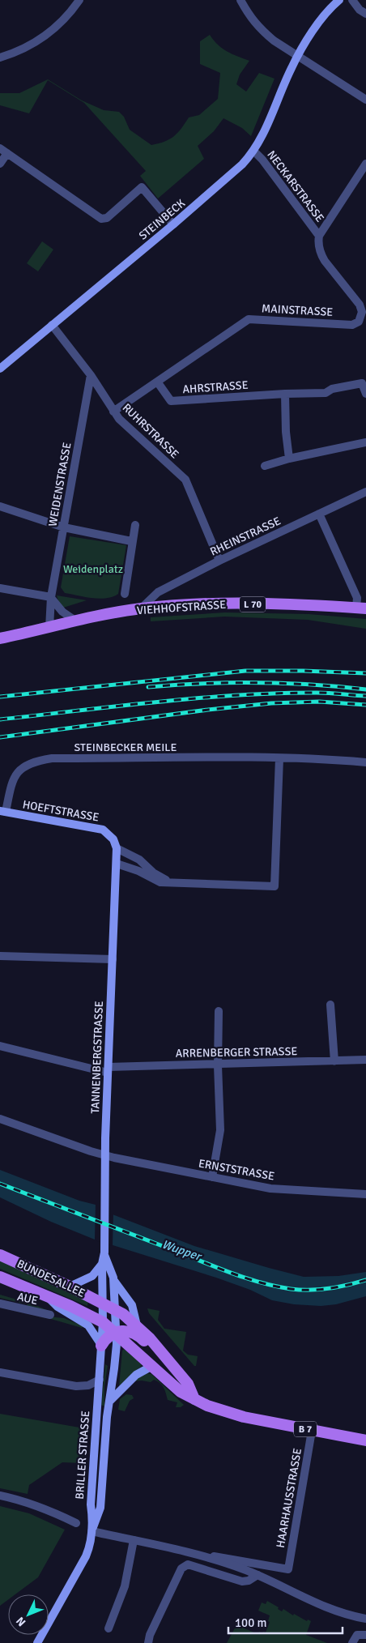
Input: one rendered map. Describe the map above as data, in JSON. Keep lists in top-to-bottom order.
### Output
{
  "streets": {
    "main road": [
      "STEINBECK",
      "L 70",
      "VIEHHOFSTRASSE",
      "HOEFTSTRASSE",
      "TANNENBERGSTRASSE",
      "BUNDESALLEE",
      "B 7",
      "BRILLER STRASSE"
    ],
    "street": [
      "NECKARSTRASSE",
      "MAINSTRASSE",
      "AHRSTRASSE",
      "RUHRSTRASSE",
      "WEIDENSTRASSE",
      "RHEINSTRASSE",
      "STEINBECKER MEILE",
      "ARRENBERGER STRASSE",
      "ERNSTSTRASSE",
      "AUE",
      "HAARHAUSSTRASSE"
    ]
  },
  "crossings": [
    ["NECKARSTRASSE", "STEINBECK"],
    ["NECKARSTRASSE", "MAINSTRASSE"],
    ["STEINBECK", "RUHRSTRASSE"],
    ["MAINSTRASSE", "AHRSTRASSE"],
    ["MAINSTRASSE", "RUHRSTRASSE"],
    ["RUHRSTRASSE", "WEIDENSTRASSE"],
    ["RUHRSTRASSE", "RHEINSTRASSE"],
    ["WEIDENSTRASSE", "VIEHHOFSTRASSE"],
    ["RHEINSTRASSE", "VIEHHOFSTRASSE"],
    ["STEINBECKER MEILE", "HOEFTSTRASSE"],
    ["ARRENBERGER STRASSE", "TANNENBERGSTRASSE"],
    ["TANNENBERGSTRASSE", "ERNSTSTRASSE"],
    ["TANNENBERGSTRASSE", "BRILLER STRASSE"],
    ["BUNDESALLEE", "B 7"],
    ["BUNDESALLEE", "BRILLER STRASSE"],
    ["B 7", "BRILLER STRASSE"],
    ["B 7", "HAARHAUSSTRASSE"]
  ],
  "water": ["Wupper"],
  "parks": ["Weidenplatz"],
  "scale_bar": "100 m",
  "north": "bottom left"
}
